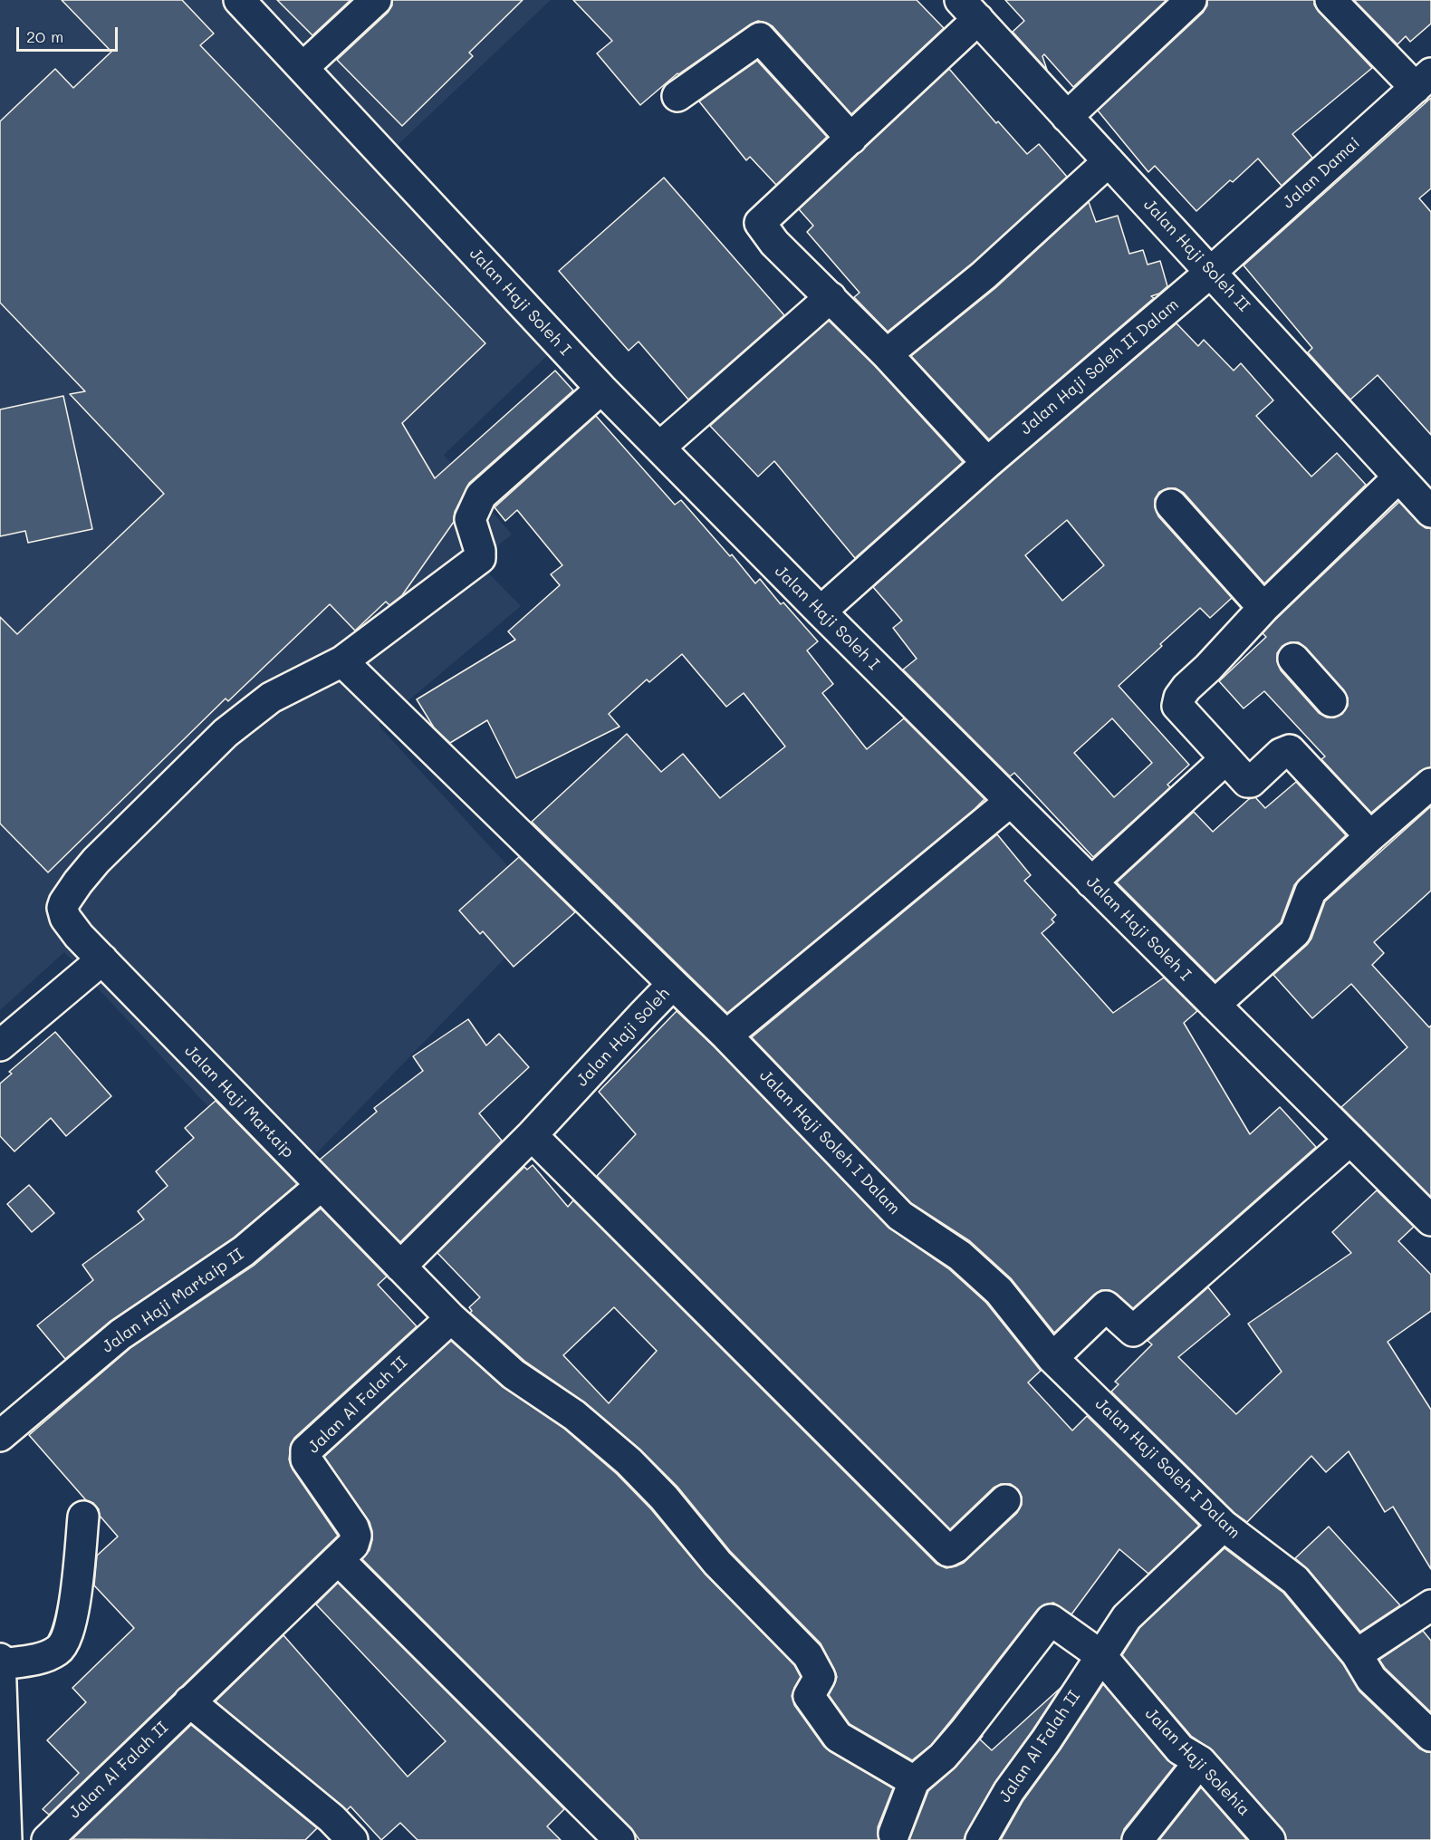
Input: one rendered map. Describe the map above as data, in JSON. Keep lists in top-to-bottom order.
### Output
{
  "streets": {
    "street": [
      "Jalan Damai",
      "Jalan Haji Soleh II",
      "Jalan Haji Soleh I",
      "Jalan Haji Soleh II Dalam",
      "Jalan Haji Soleh",
      "Jalan Haji Martaip",
      "Jalan Haji Soleh I Dalam",
      "Jalan Haji Martaip II",
      "Jalan Al Falah II",
      "Jalan Haji Solehia"
    ]
  },
  "crossings": [
    ["Jalan Damai", "Jalan Haji Soleh II"],
    ["Jalan Damai", "Jalan Haji Soleh II Dalam"],
    ["Jalan Haji Soleh II", "Jalan Haji Soleh II Dalam"],
    ["Jalan Haji Soleh I", "Jalan Haji Soleh II Dalam"],
    ["Jalan Haji Soleh", "Jalan Haji Martaip"],
    ["Jalan Haji Soleh", "Jalan Haji Soleh I Dalam"],
    ["Jalan Haji Martaip", "Jalan Haji Martaip II"],
    ["Jalan Haji Soleh I Dalam", "Jalan Al Falah II"],
    ["Jalan Al Falah II", "Jalan Haji Solehia"]
  ],
  "scale_bar": "20 m"
}
